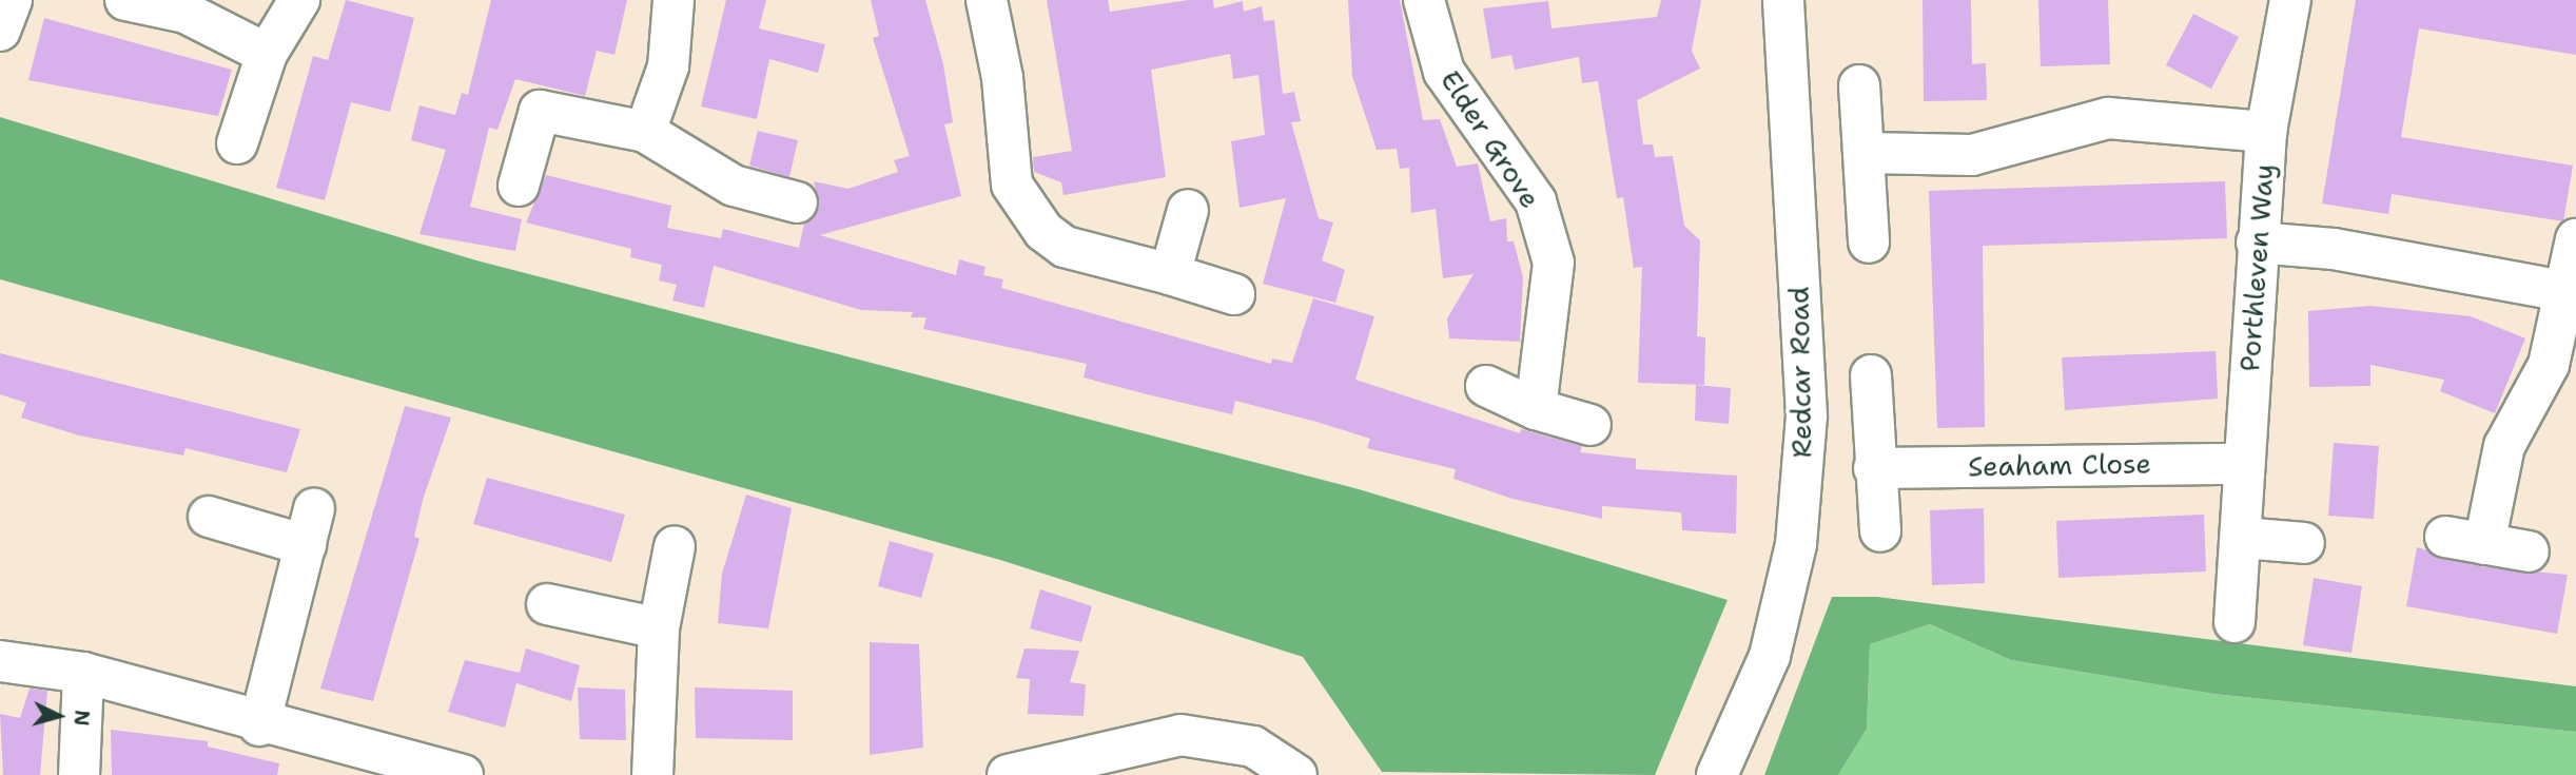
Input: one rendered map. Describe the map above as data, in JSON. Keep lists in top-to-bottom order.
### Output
{
  "streets": {
    "street": [
      "Elder Grove",
      "Porthleven Way",
      "Redcar Road",
      "Seaham Close"
    ]
  },
  "crossings": [
    ["Porthleven Way", "Seaham Close"]
  ],
  "north": "right"
}
